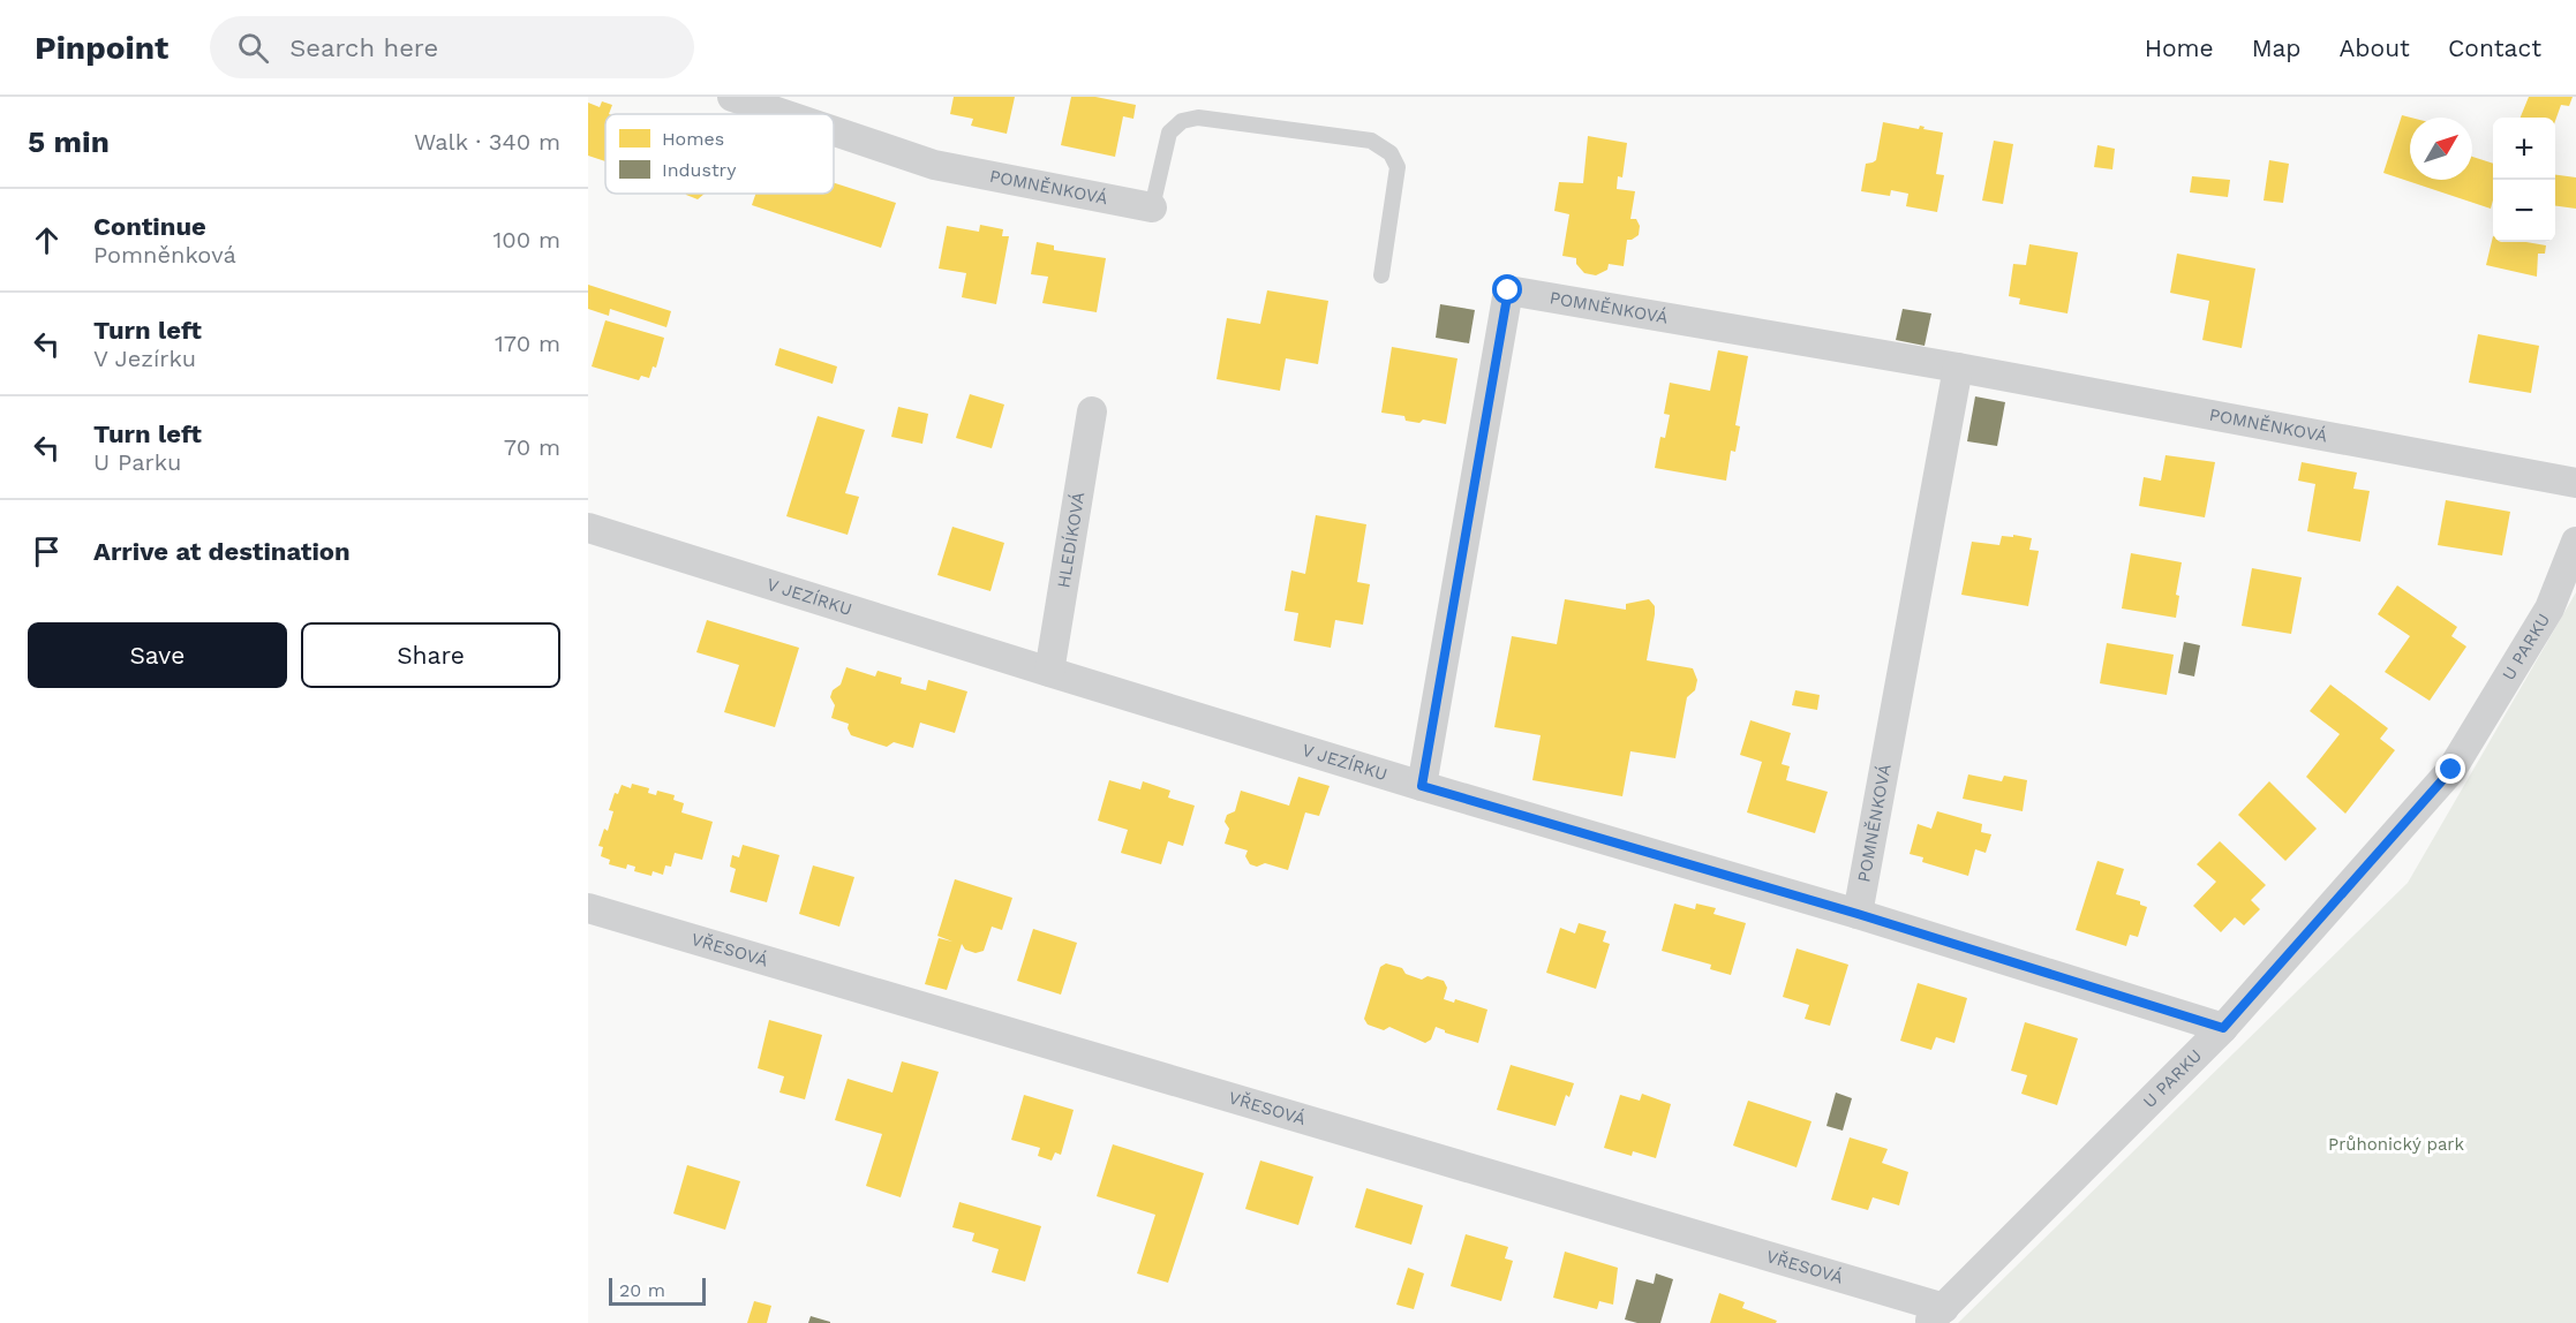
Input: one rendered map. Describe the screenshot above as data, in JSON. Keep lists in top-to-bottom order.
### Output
{
  "streets": {
    "street": [
      "POMNĚNKOVÁ",
      "HLEDÍKOVÁ",
      "V JEZÍRKU",
      "U PARKU",
      "VŘESOVÁ"
    ]
  },
  "crossings": [
    ["POMNĚNKOVÁ", "V JEZÍRKU"],
    ["HLEDÍKOVÁ", "V JEZÍRKU"],
    ["V JEZÍRKU", "U PARKU"],
    ["U PARKU", "VŘESOVÁ"]
  ],
  "parks": ["Průhonický park"],
  "legend": ["Homes", "Industry"],
  "scale_bar": "20 m",
  "north": "top right",
  "page": {
    "header": "Pinpoint",
    "search": "Search here",
    "nav": [
      "Home",
      "Map",
      "About",
      "Contact"
    ],
    "heading": ["5 min", "Walk · 340 m"],
    "map_buttons": ["+", "−"],
    "list": [
      ["Continue", "Pomněnková", "100 m"],
      ["Turn left", "V Jezírku", "170 m"],
      ["Turn left", "U Parku", "70 m"],
      "Arrive at destination"
    ],
    "buttons": ["Save", "Share"],
    "scale": "20 m"
  }
}
